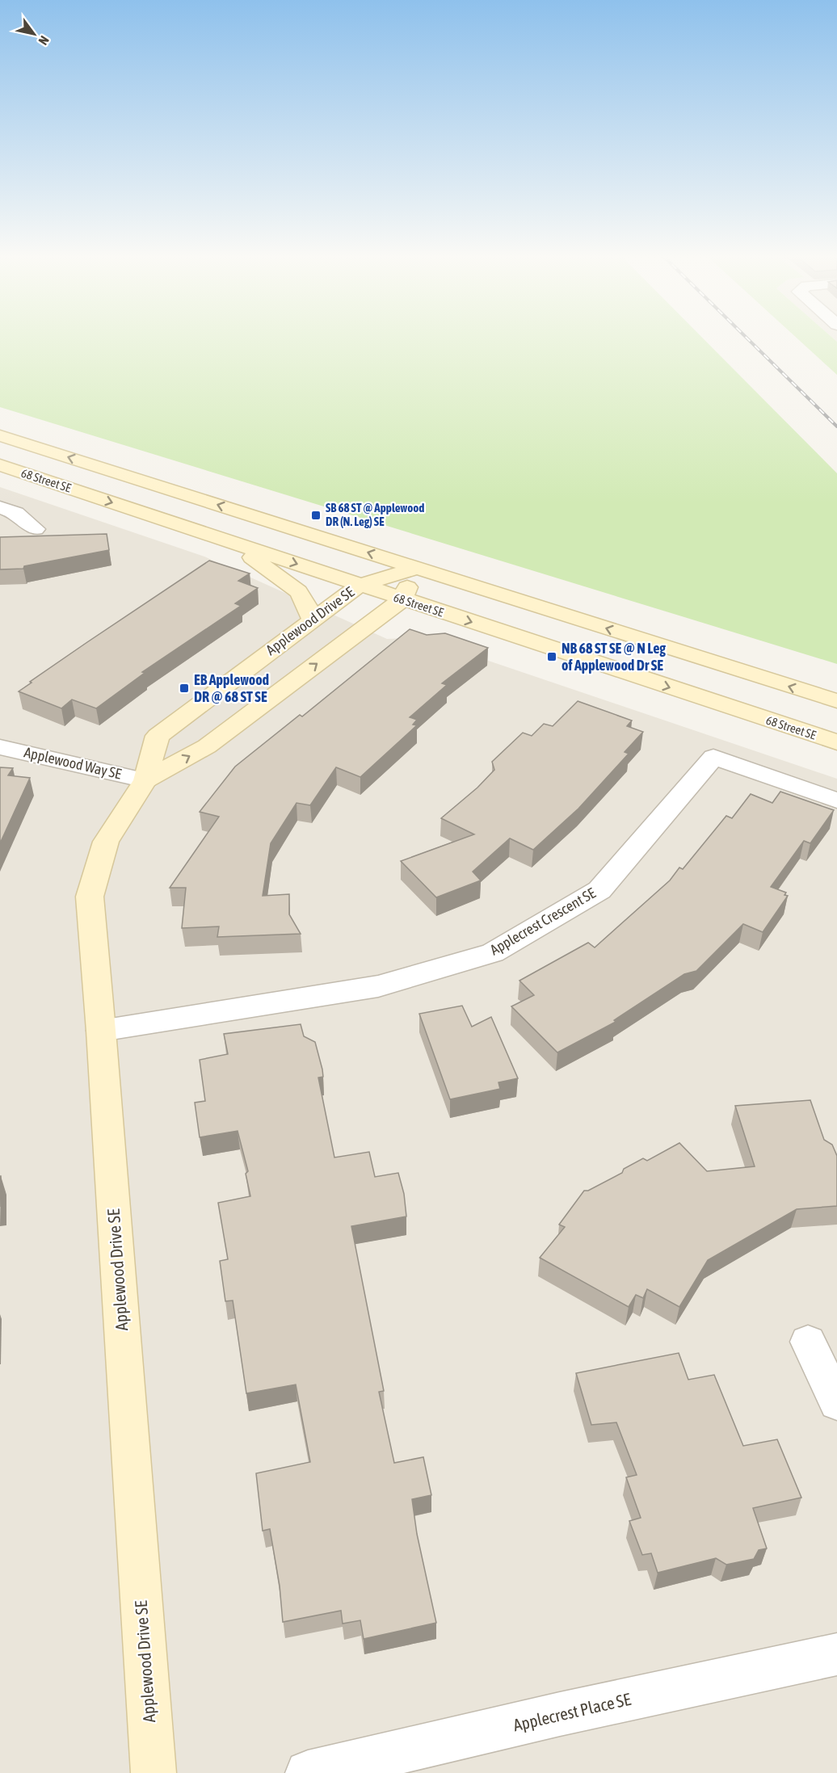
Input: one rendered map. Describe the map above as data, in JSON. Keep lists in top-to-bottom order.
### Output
{
  "streets": {
    "main road": ["68 Street SE", "Applewood Drive SE"],
    "street": ["Applewood Way SE", "Applecrest Crescent SE", "Applecrest Place SE"]
  },
  "crossings": [
    ["68 Street SE", "Applewood Drive SE"],
    ["Applewood Drive SE", "Applewood Way SE"],
    ["Applewood Drive SE", "Applecrest Crescent SE"]
  ],
  "places": {
    "transit": ["SB 68 ST @ Applewood DR (N. Leg) SE", "NB 68 ST SE @ N Leg of Applewood Dr SE", "EB Applewood DR @ 68 ST SE"]
  },
  "north": "bottom right"
}
